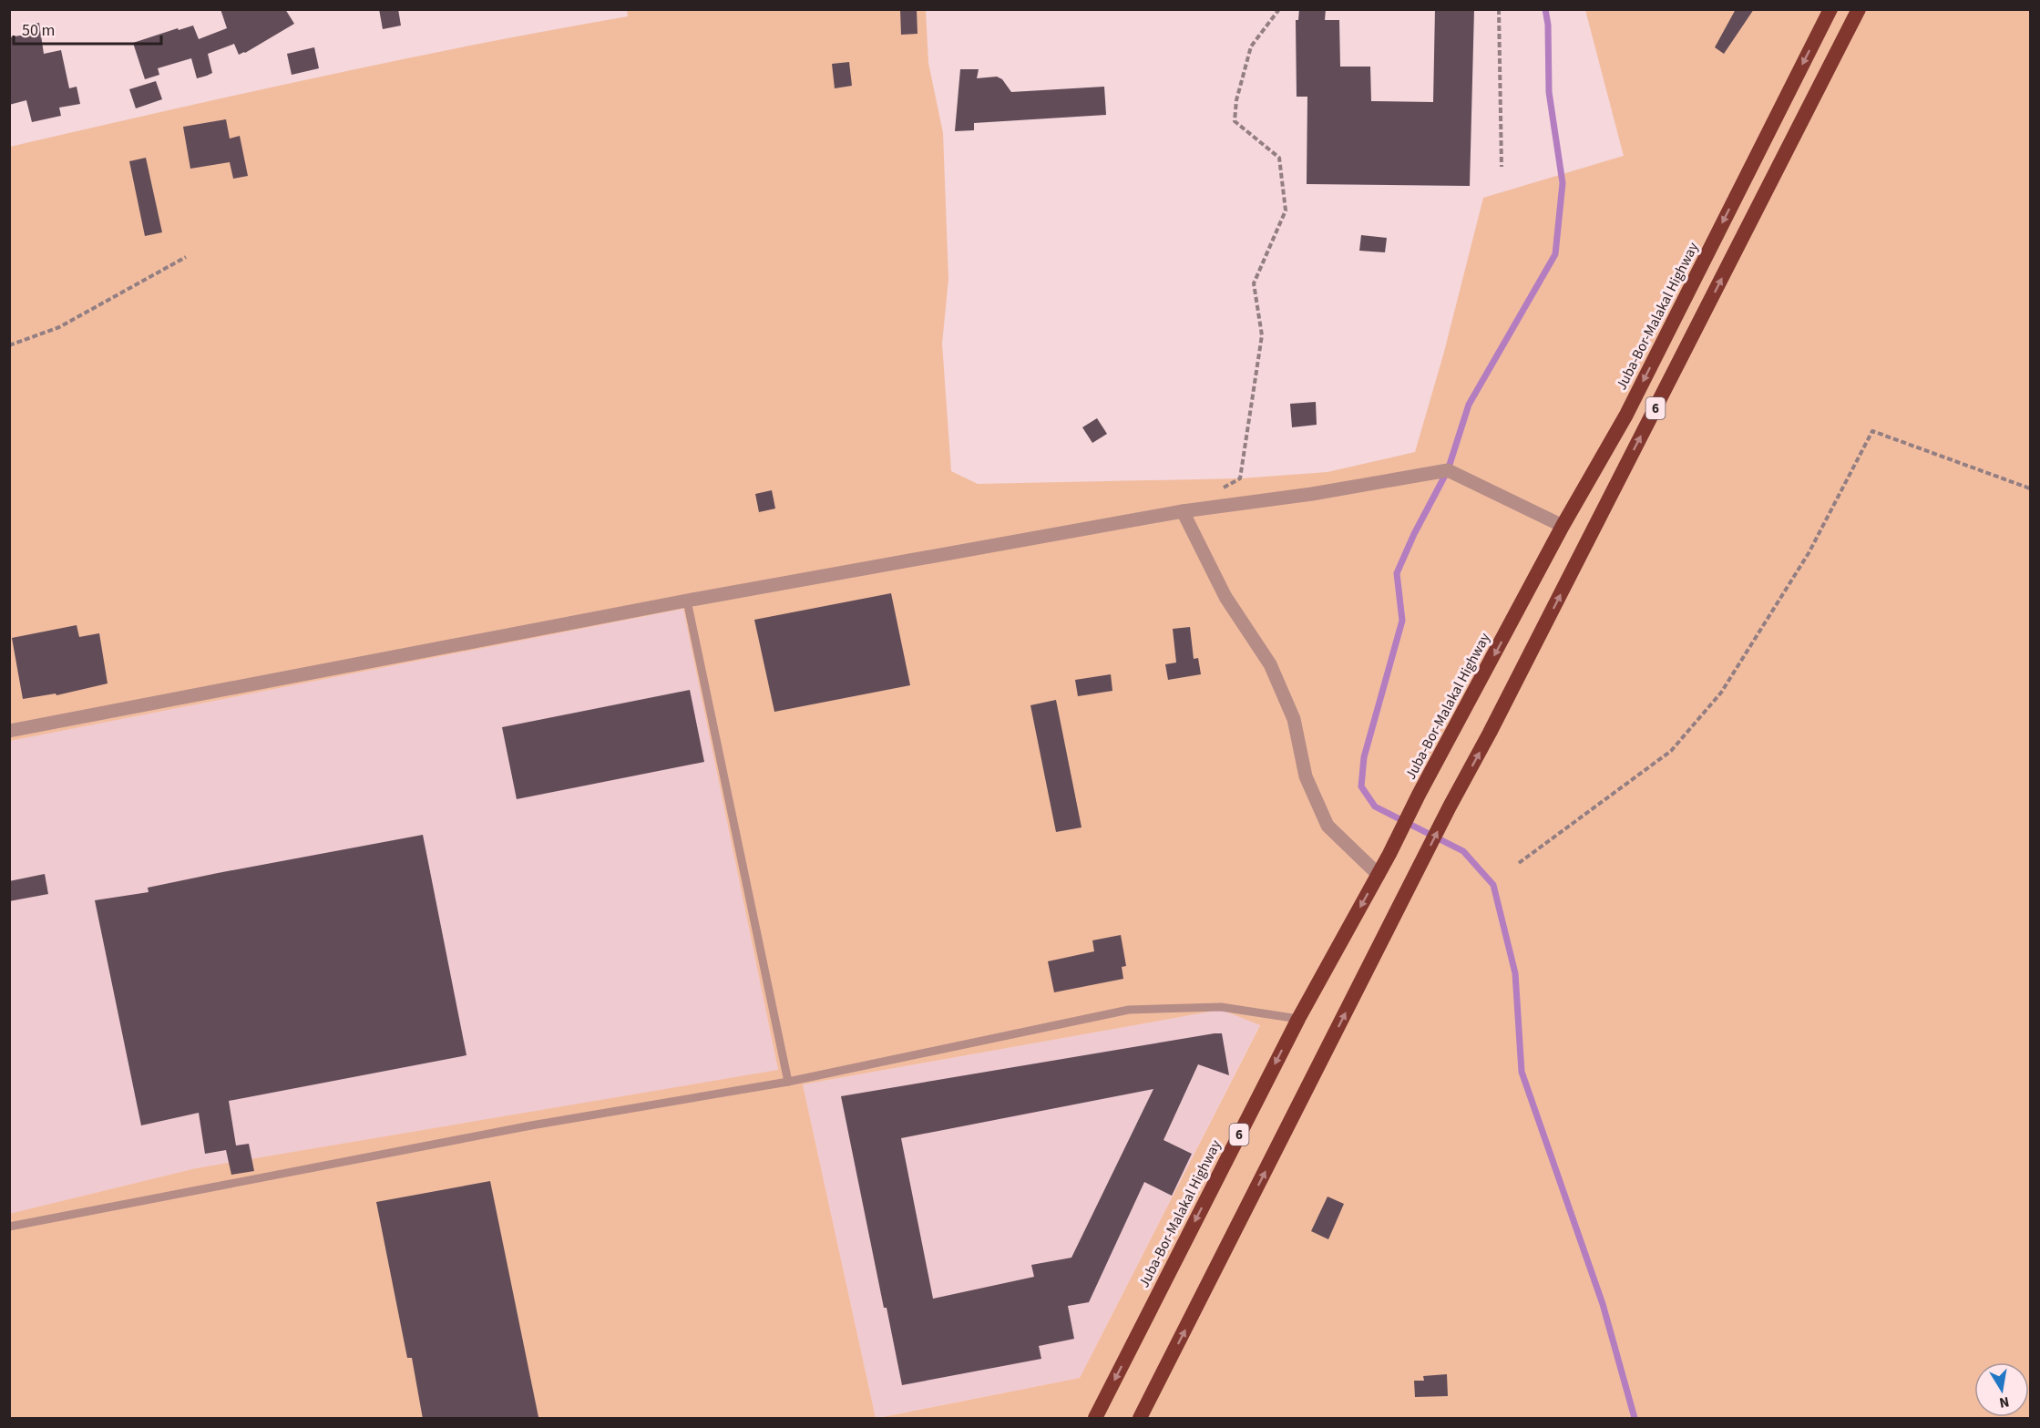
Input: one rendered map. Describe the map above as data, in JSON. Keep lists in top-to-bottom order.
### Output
{
  "streets": {
    "highway": ["Juba-Bor-Malakal Highway", "6"]
  },
  "scale_bar": "50 m",
  "north": "bottom"
}
